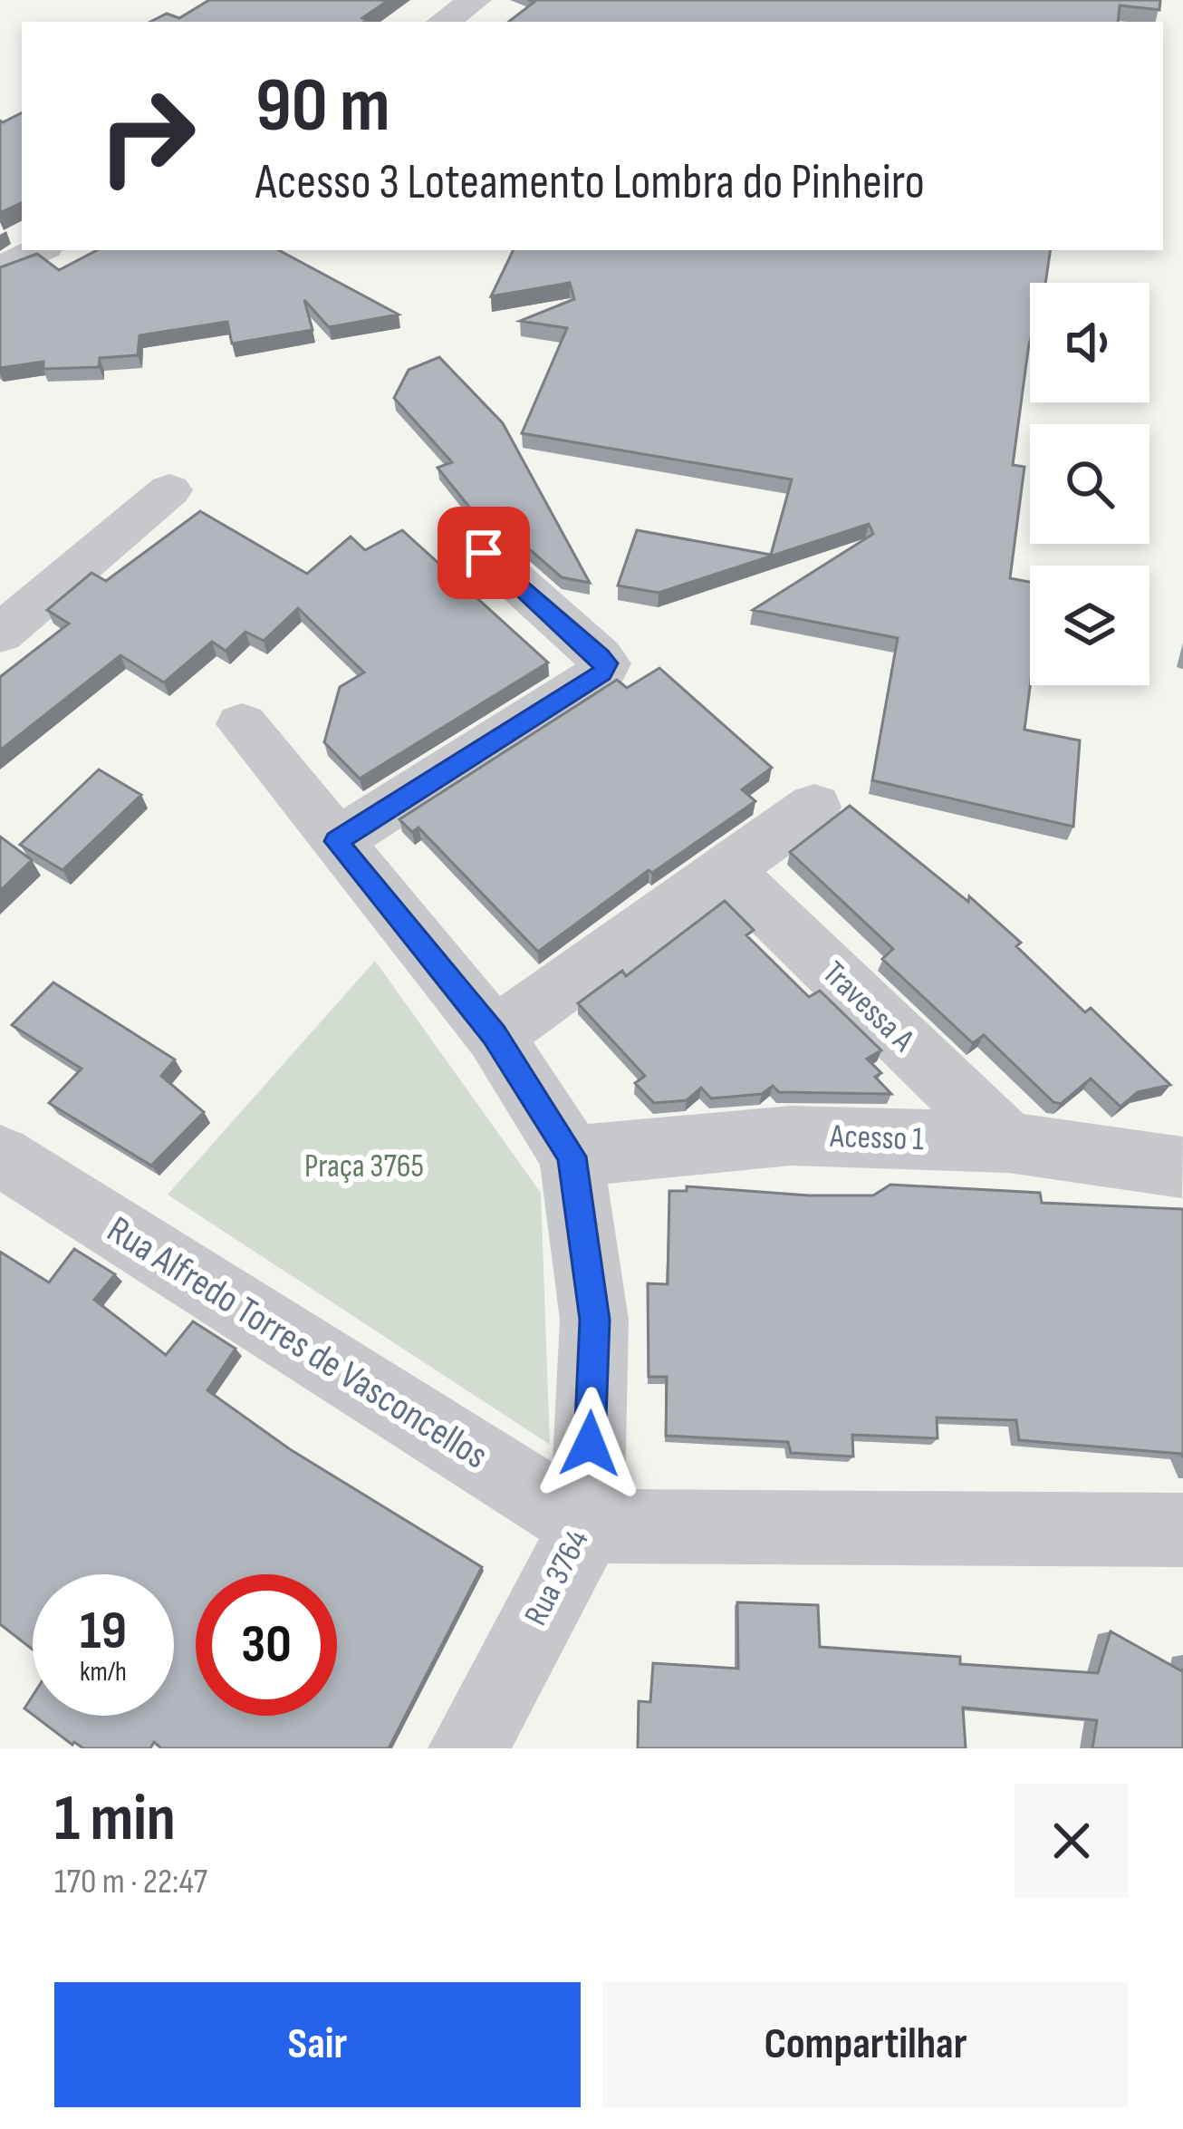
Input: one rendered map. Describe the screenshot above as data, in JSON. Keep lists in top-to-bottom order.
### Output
{
  "streets": {
    "street": [
      "Travessa A",
      "Acesso 1",
      "Rua Alfredo Torres de Vasconcellos",
      "Rua 3764"
    ]
  },
  "crossings": [
    ["Travessa A", "Acesso 1"],
    ["Acesso 1", "Rua 3764"],
    ["Rua Alfredo Torres de Vasconcellos", "Rua 3764"]
  ],
  "parks": ["Praça 3765"],
  "page": {
    "turn": ["90 m", "Acesso 3 Loteamento Lombra do Pinheiro"],
    "speed": "19 km/h",
    "limit": "30",
    "heading": ["1 min", "170 m · 22:47"],
    "buttons": ["Sair", "Compartilhar"]
  }
}
